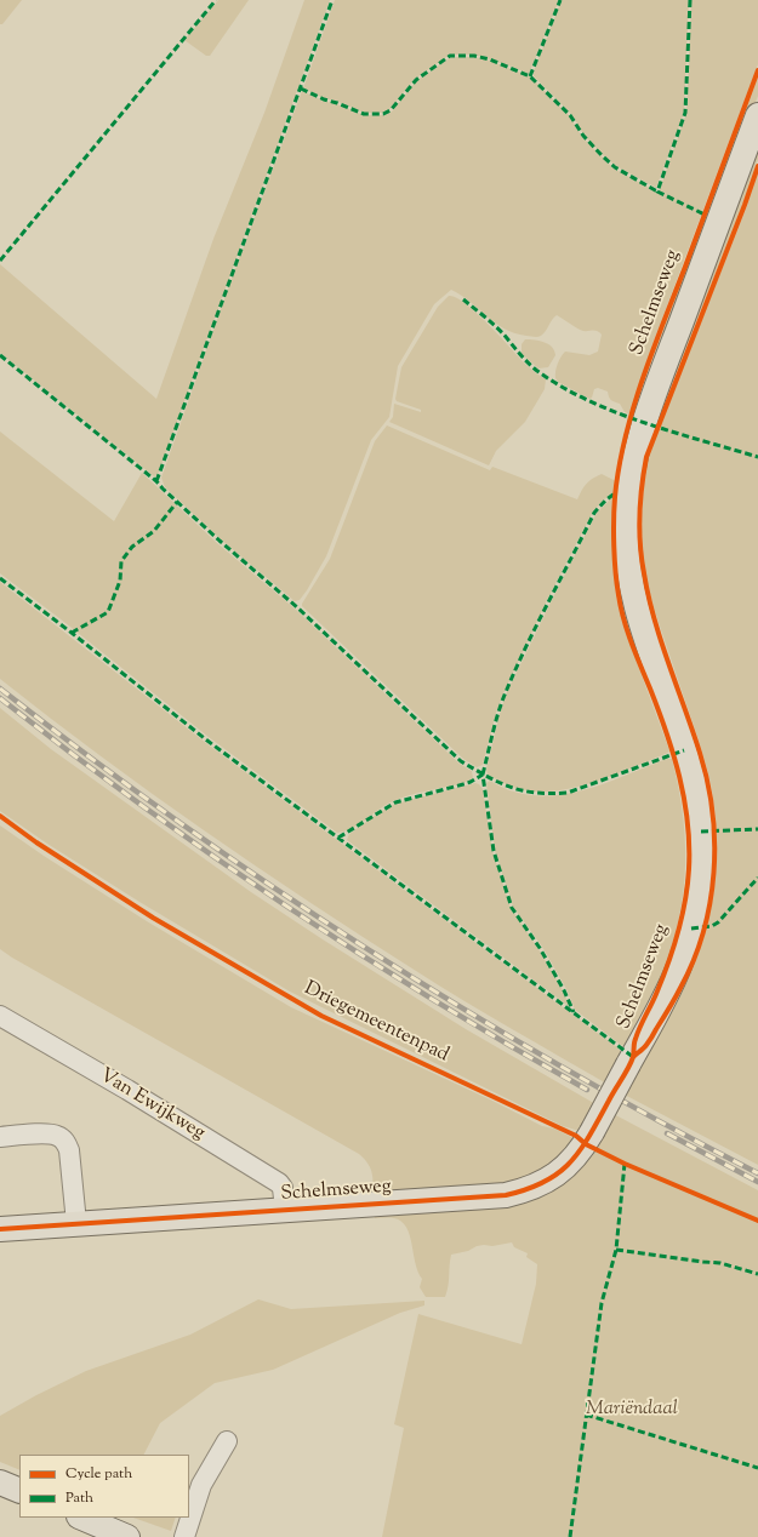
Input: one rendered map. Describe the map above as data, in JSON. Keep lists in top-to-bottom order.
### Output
{
  "streets": {
    "main road": ["Schelmseweg"],
    "street": ["Van Ewijkweg"],
    "cycle path": ["Driegemeentenpad"]
  },
  "crossings": [
    ["Schelmseweg", "Van Ewijkweg"]
  ],
  "parks": ["Mariëndaal"],
  "legend": ["Cycle path", "Path"]
}
